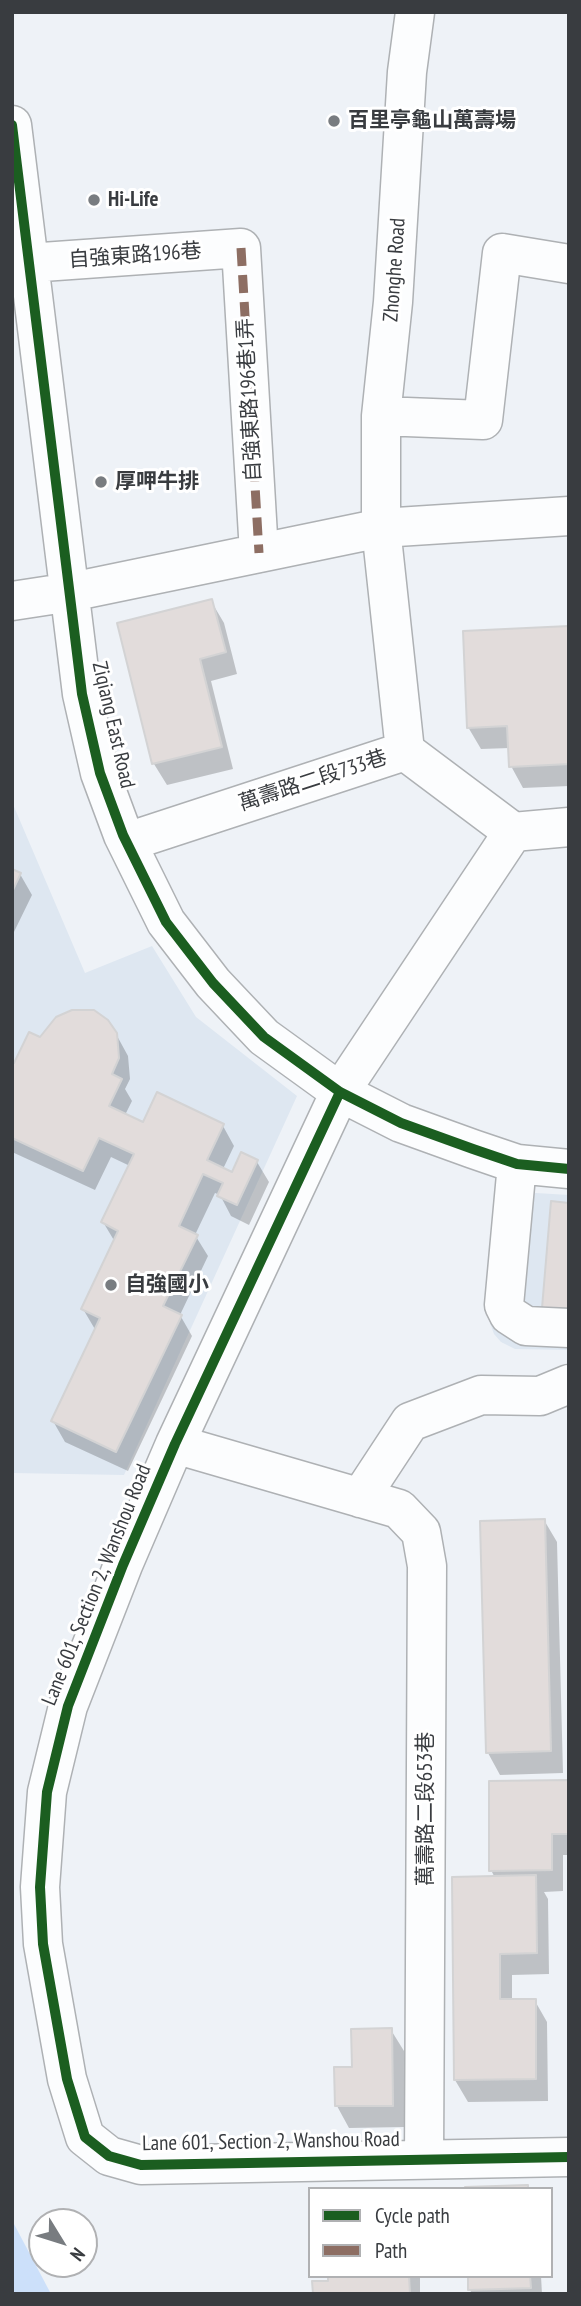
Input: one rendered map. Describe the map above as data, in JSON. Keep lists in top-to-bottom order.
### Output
{
  "streets": {
    "street": [
      "自強東路196巷",
      "Zhonghe Road",
      "自強東路196巷1弄",
      "Ziqiang East Road",
      "萬壽路二段733巷",
      "Lane 601, Section 2, Wanshou Road",
      "萬壽路二段653巷"
    ]
  },
  "crossings": [
    ["自強東路196巷", "自強東路196巷1弄"],
    ["自強東路196巷", "Ziqiang East Road"],
    ["Zhonghe Road", "萬壽路二段733巷"],
    ["Ziqiang East Road", "萬壽路二段733巷"],
    ["Ziqiang East Road", "Lane 601, Section 2, Wanshou Road"],
    ["Lane 601, Section 2, Wanshou Road", "萬壽路二段653巷"]
  ],
  "places": [
    "百里亭龜山萬壽場",
    "Hi-Life",
    "厚呷牛排",
    "自強國小"
  ],
  "legend": ["Cycle path", "Path"],
  "north": "bottom right"
}
